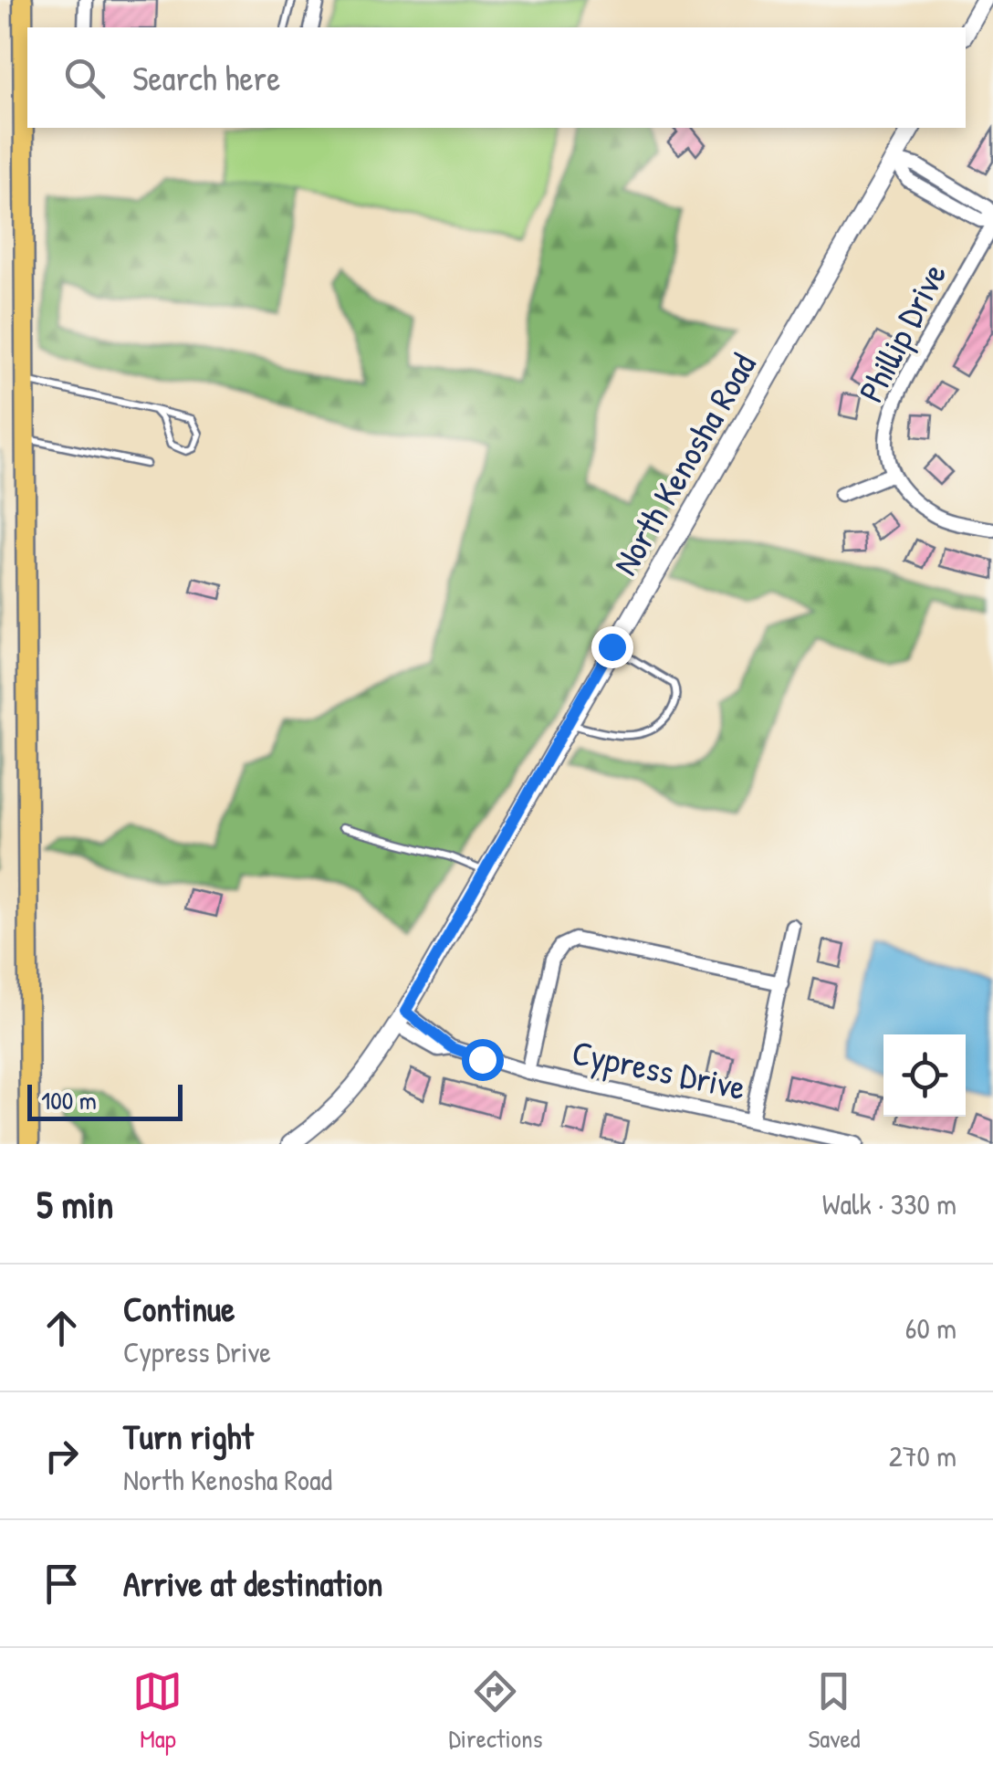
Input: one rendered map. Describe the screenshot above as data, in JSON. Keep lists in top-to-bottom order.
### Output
{
  "streets": {
    "street": ["Phillip Drive", "North Kenosha Road", "Cypress Drive"]
  },
  "crossings": [
    ["North Kenosha Road", "Cypress Drive"]
  ],
  "scale_bar": "100 m",
  "page": {
    "search": "Search here",
    "scale": "100 m",
    "heading": ["5 min", "Walk · 330 m"],
    "list": [
      ["Continue", "Cypress Drive", "60 m"],
      ["Turn right", "North Kenosha Road", "270 m"],
      "Arrive at destination"
    ],
    "nav": ["Map", "Directions", "Saved"]
  }
}
